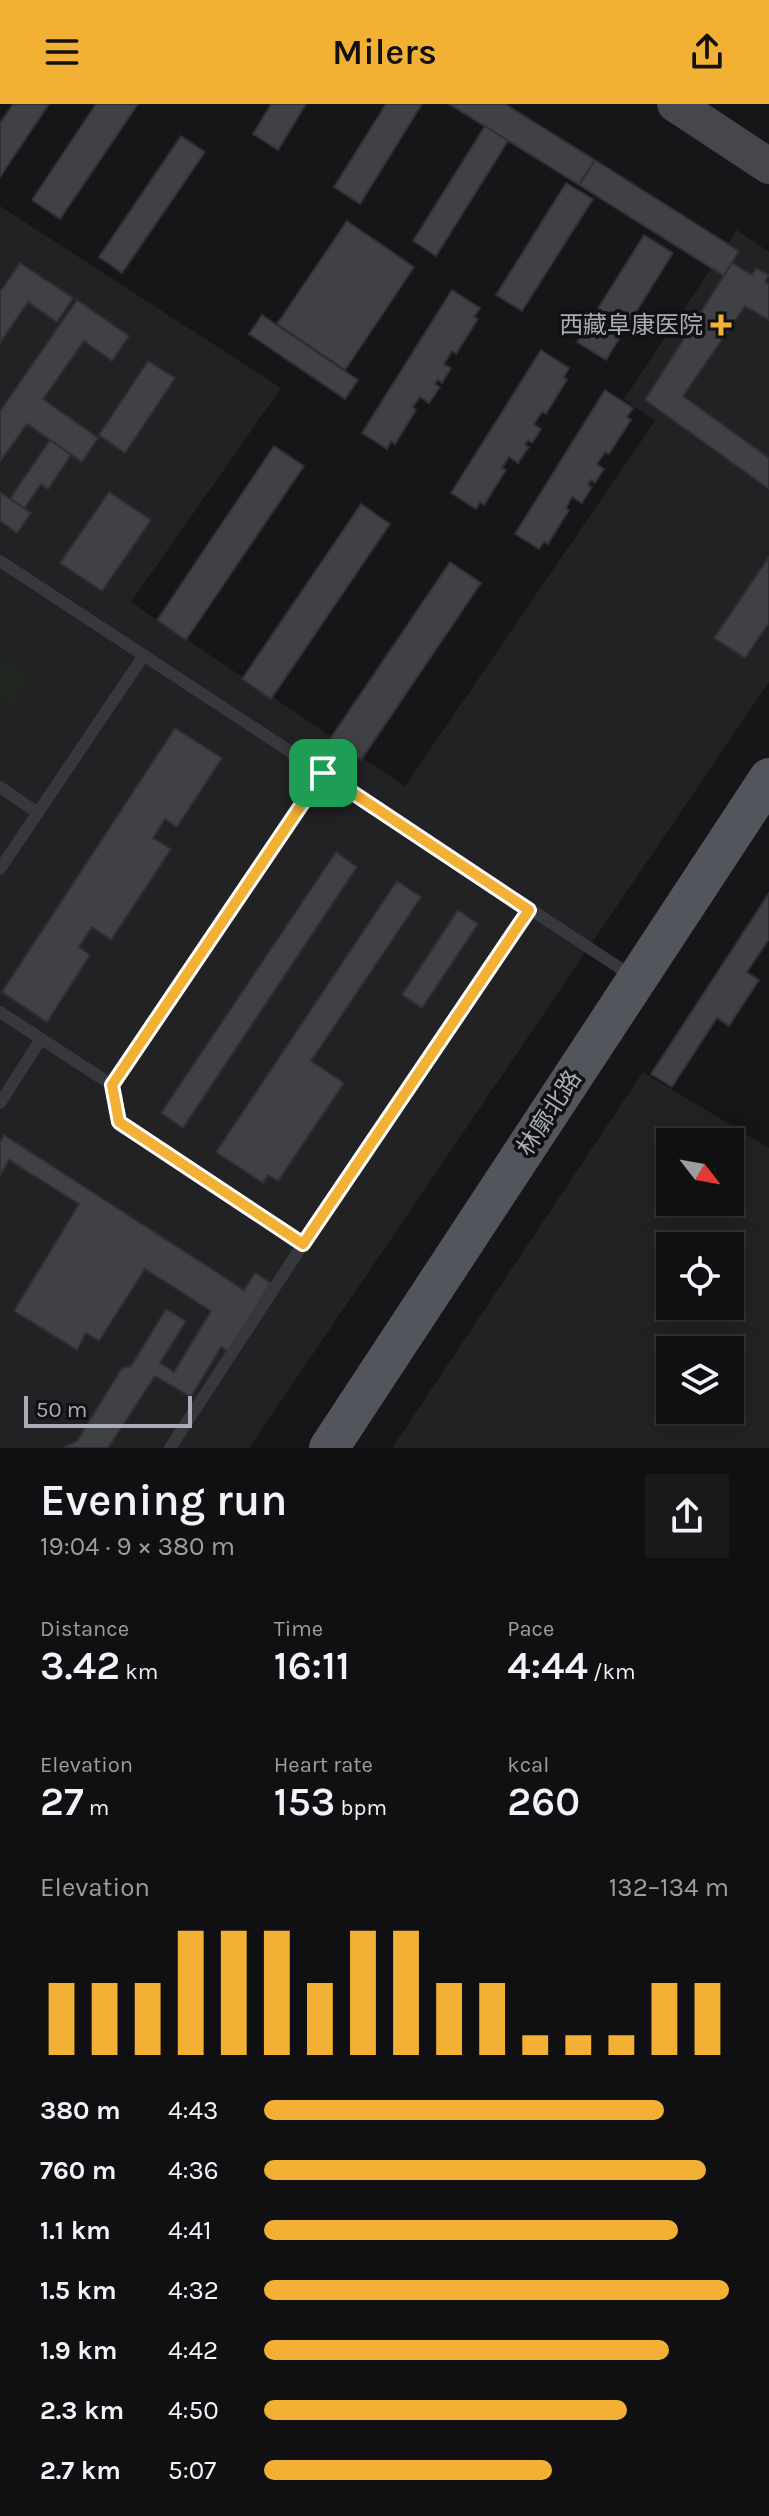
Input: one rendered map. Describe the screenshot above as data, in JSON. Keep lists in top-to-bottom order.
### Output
{
  "streets": {
    "main road": ["林廓北路"]
  },
  "places": {
    "health": ["西藏阜康医院"]
  },
  "scale_bar": "50 m",
  "north": "bottom right",
  "page": {
    "header": "Milers",
    "scale": "50 m",
    "heading": ["Evening run", "19:04 · 9 × 380 m"],
    "stats": [
      ["Distance", "3.42 km"],
      ["Time", "16:11"],
      ["Pace", "4:44 /km"],
      ["Elevation", "27 m"],
      ["Heart rate", "153 bpm"],
      ["kcal", "260"]
    ],
    "chart": ["Elevation", "132–134 m"],
    "list": [
      {
        "name": "380 m",
        "note": "4:43"
      },
      {
        "name": "760 m",
        "note": "4:36"
      },
      {
        "name": "1.1 km",
        "note": "4:41"
      },
      {
        "name": "1.5 km",
        "note": "4:32"
      },
      {
        "name": "1.9 km",
        "note": "4:42"
      },
      {
        "name": "2.3 km",
        "note": "4:50"
      },
      {
        "name": "2.7 km",
        "note": "5:07"
      }
    ]
  }
}
